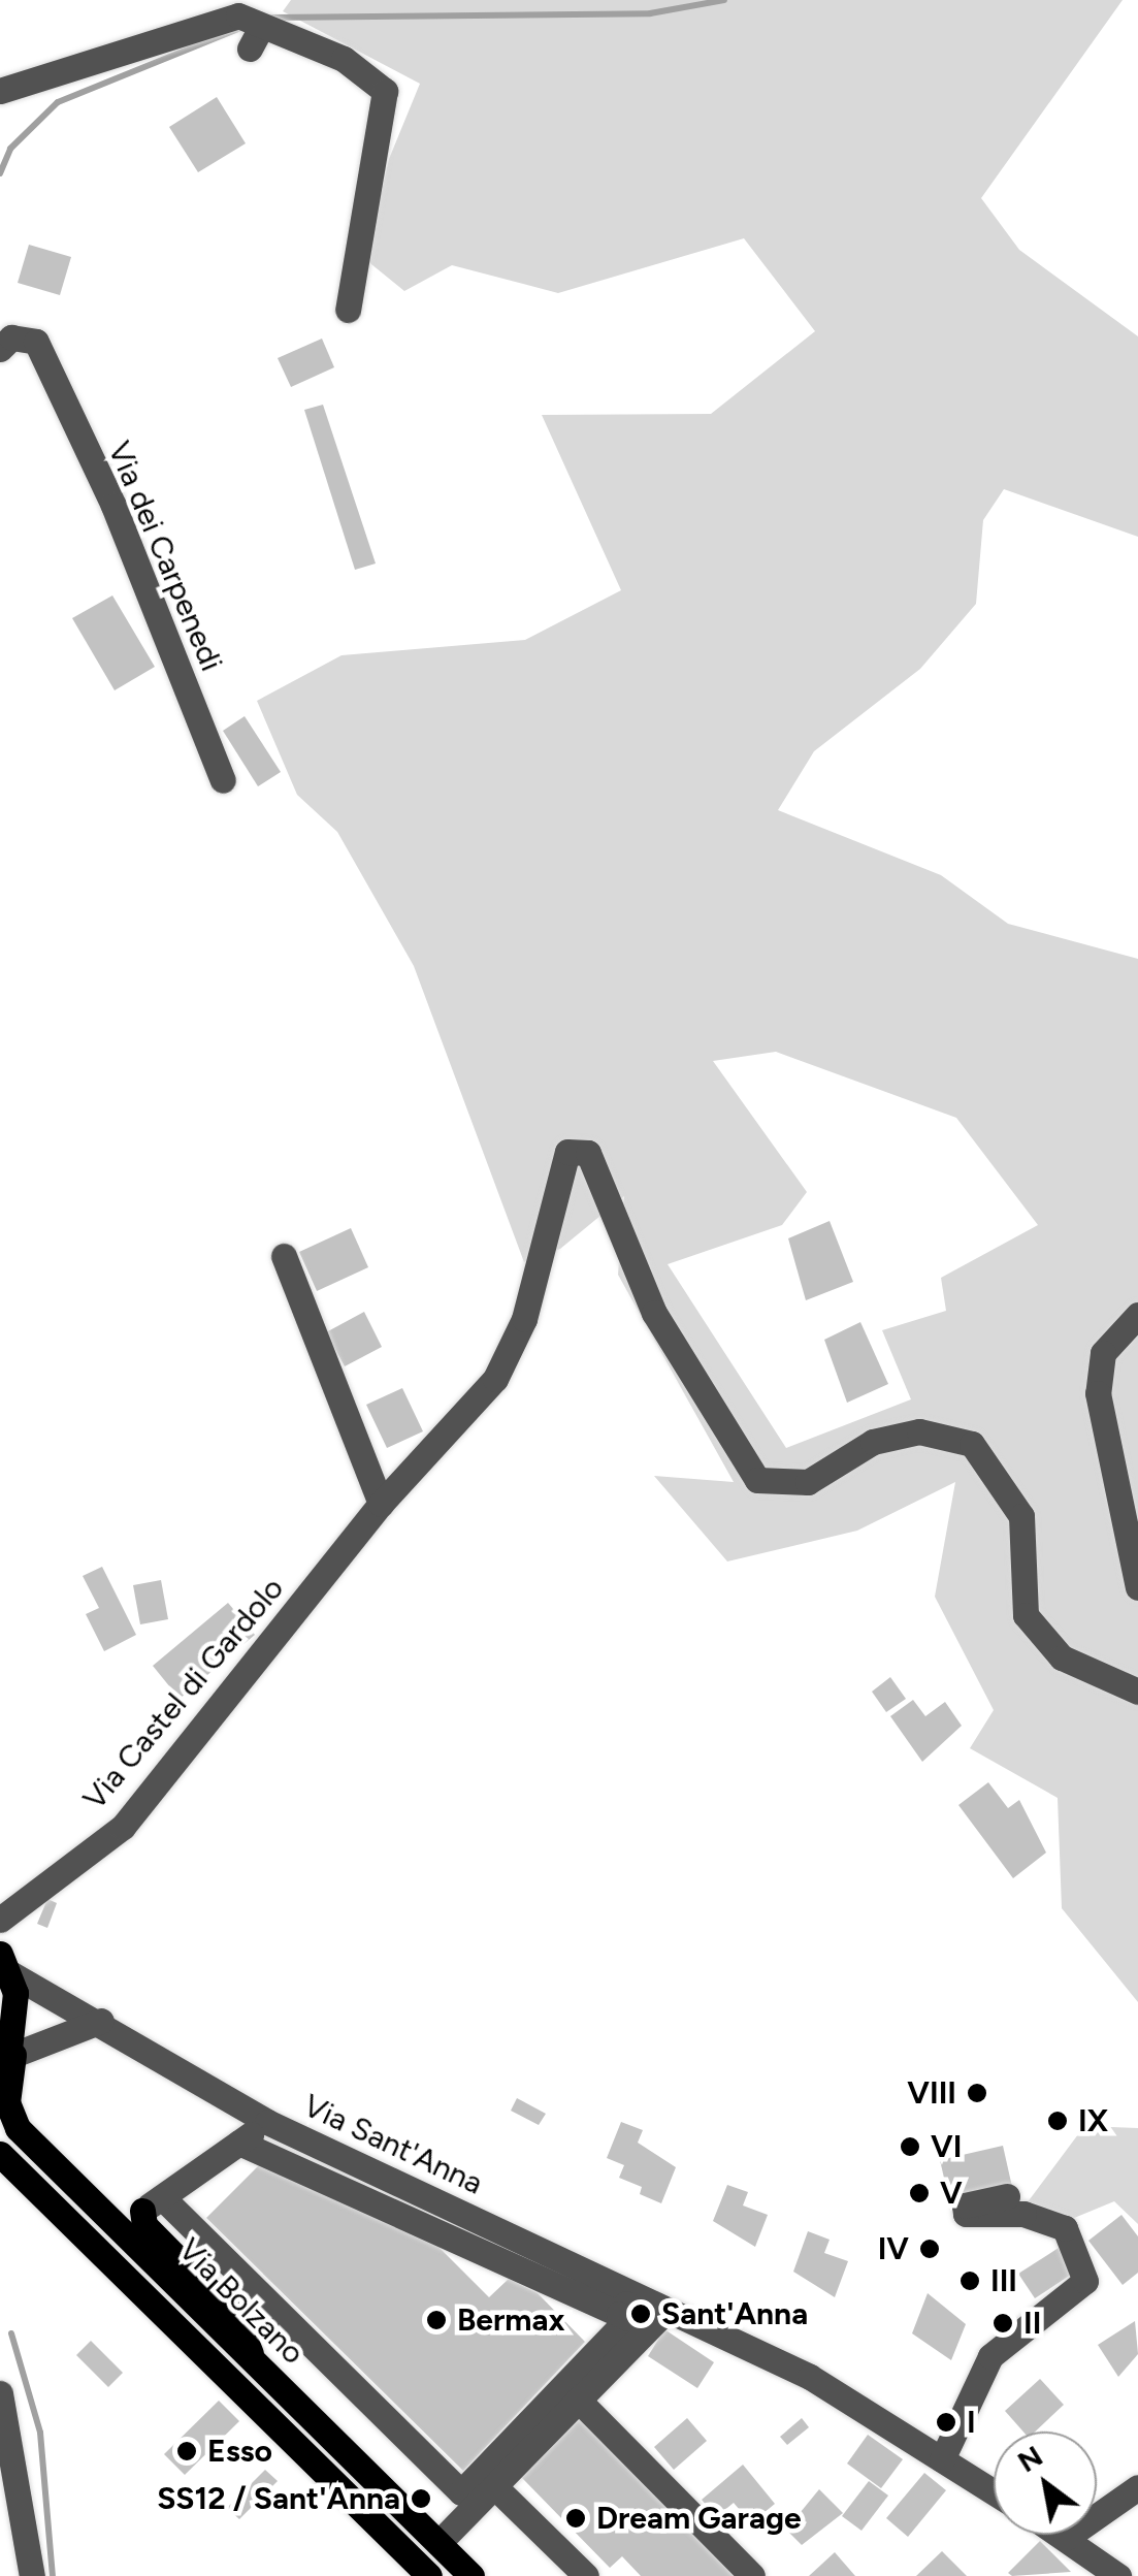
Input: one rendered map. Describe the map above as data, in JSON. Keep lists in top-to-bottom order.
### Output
{
  "streets": {
    "main road": ["Via Bolzano"],
    "street": ["Via dei Carpenedi", "Via Castel di Gardolo", "Via Sant'Anna"]
  },
  "crossings": [
    ["Via Sant'Anna", "Via Bolzano"]
  ],
  "places": [
    "VIII",
    "IX",
    "VI",
    "V",
    "IV",
    "III",
    "Sant'Anna",
    "Bermax",
    "II",
    "I",
    "Esso",
    "SS12 / Sant'Anna",
    "Dream Garage"
  ],
  "north": "top left"
}
